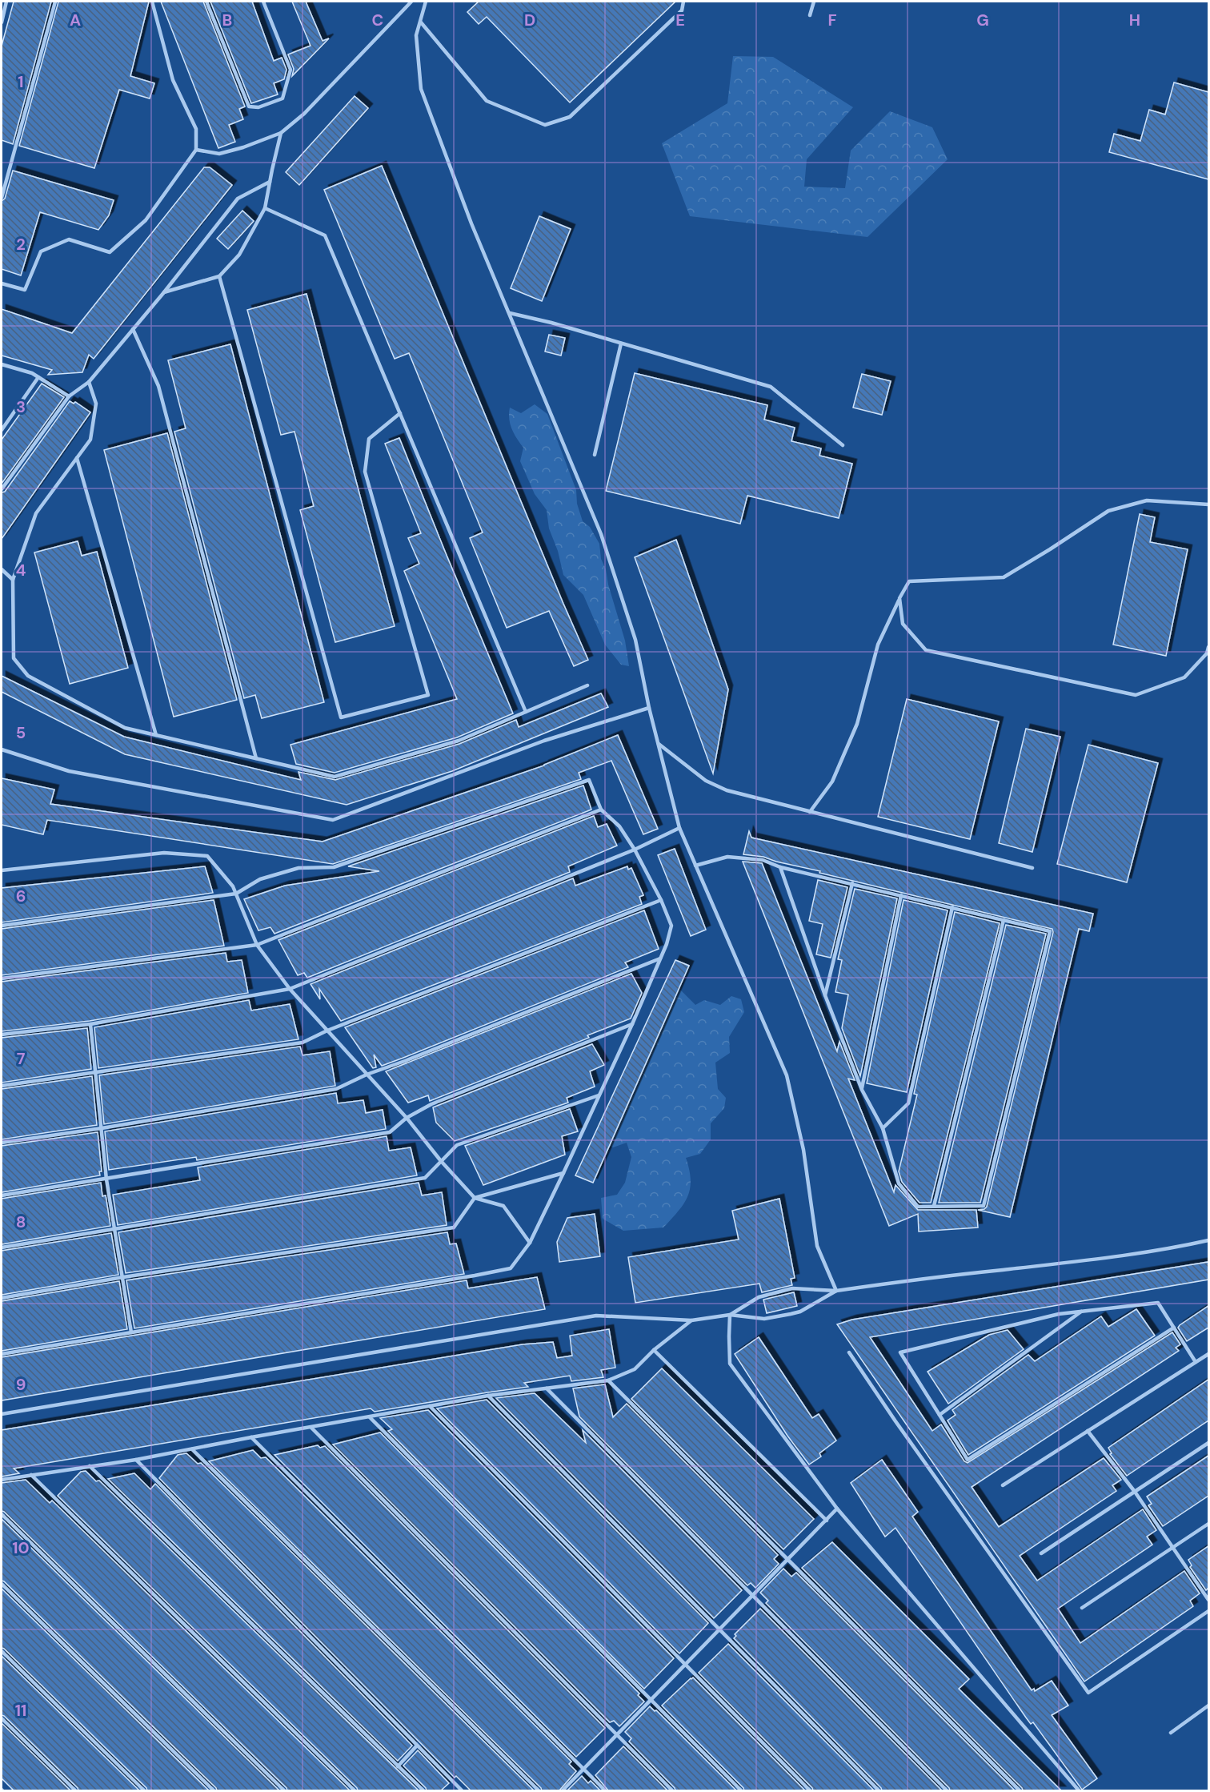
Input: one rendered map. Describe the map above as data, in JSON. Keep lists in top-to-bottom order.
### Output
{
  "grid": {
    "columns": [
      "A",
      "B",
      "C",
      "D",
      "E",
      "F",
      "G",
      "H"
    ],
    "rows": [
      "1",
      "2",
      "3",
      "4",
      "5",
      "6",
      "7",
      "8",
      "9",
      "10",
      "11"
    ]
  }
}
